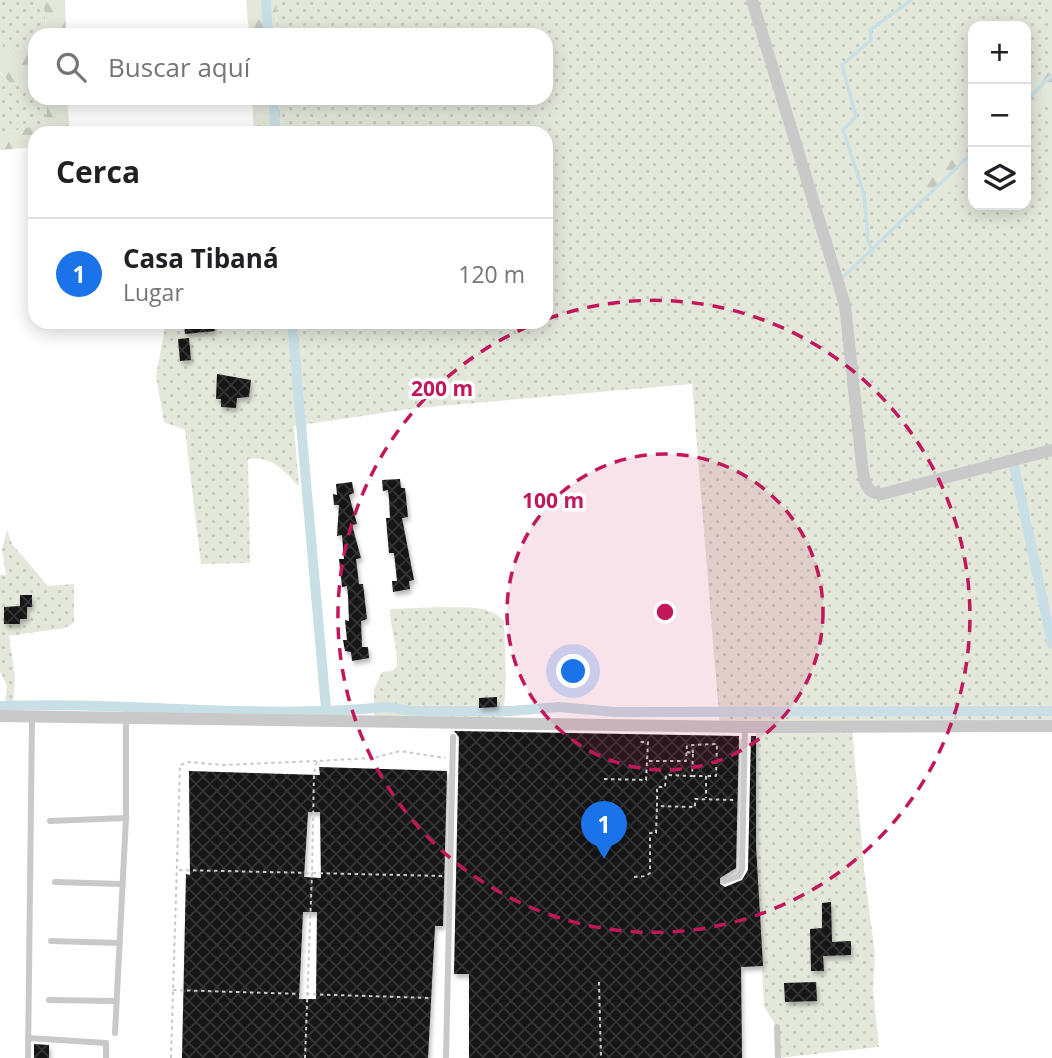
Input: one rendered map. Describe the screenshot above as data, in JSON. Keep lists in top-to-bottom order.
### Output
{
  "page": {
    "map_buttons": ["+", "−"],
    "search": "Buscar aquí",
    "heading": "Cerca",
    "list": [
      {
        "mark": "1",
        "name": "Casa Tibaná",
        "note": "Lugar",
        "value": "120 m"
      }
    ],
    "pins": "1"
  },
  "rings": ["200 m", "100 m"]
}
